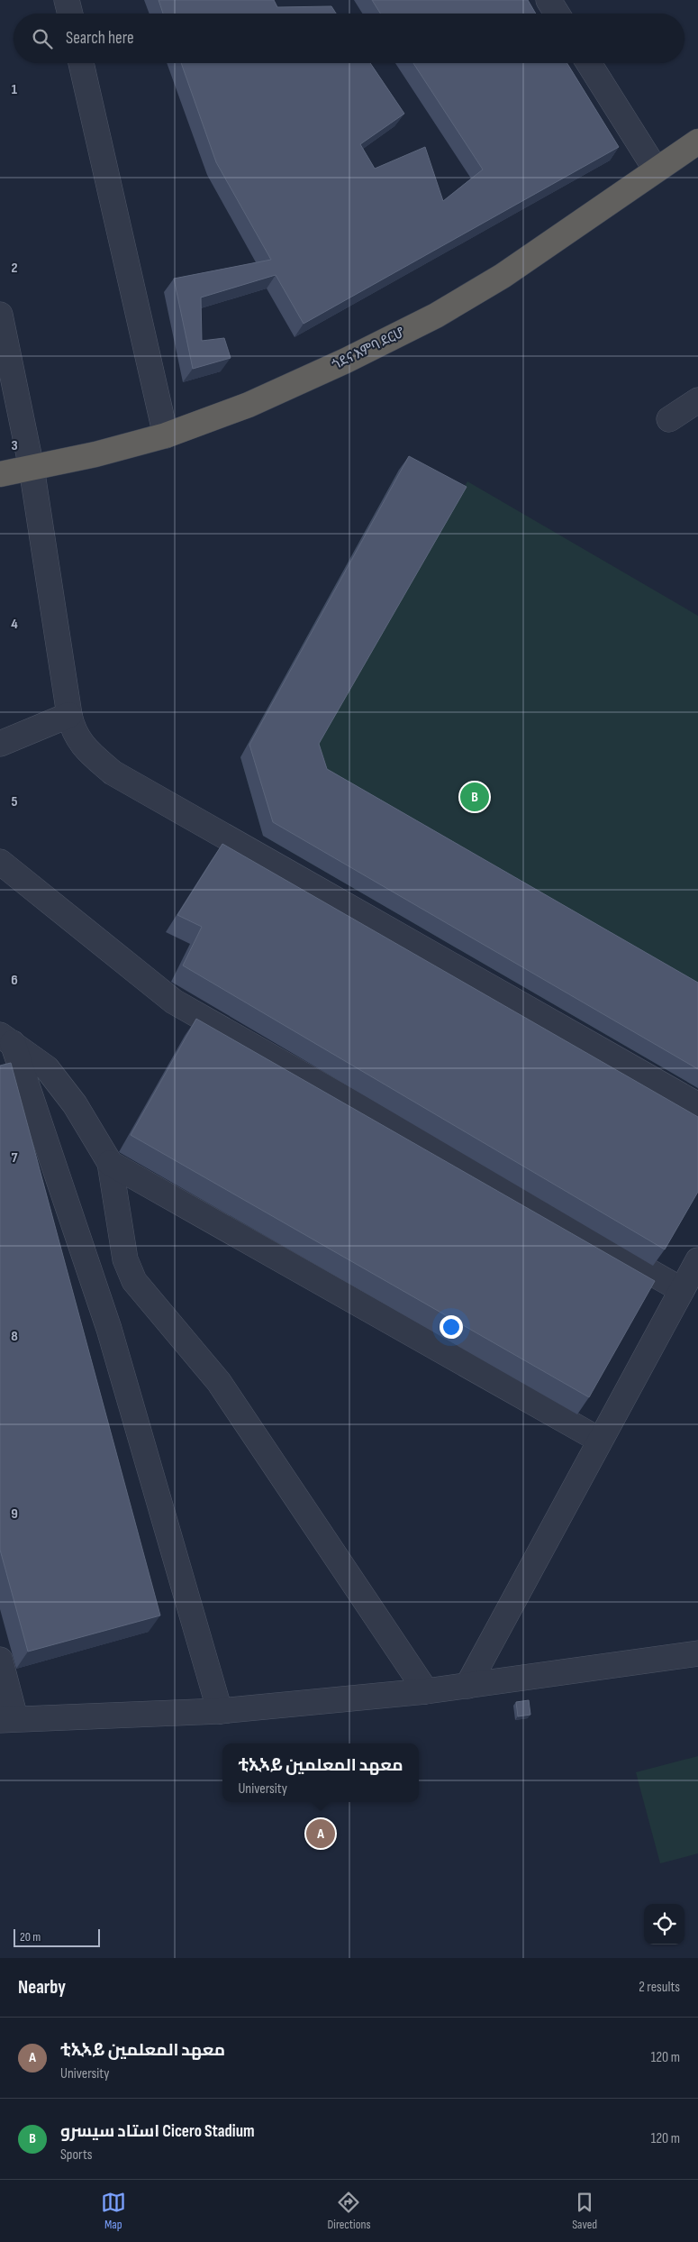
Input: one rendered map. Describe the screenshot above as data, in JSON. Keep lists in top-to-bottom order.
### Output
{
  "streets": {
    "highway": ["ጎደና እምባ ደርሆ"]
  },
  "scale_bar": "20 m",
  "page": {
    "search": "Search here",
    "pins": ["B", "A"],
    "popup": ["ቲኢኣይ معهد المعلمين", "University"],
    "scale": "20 m",
    "heading": ["Nearby", "2 results"],
    "list": [
      {
        "mark": "A",
        "name": "ቲኢኣይ معهد المعلمين",
        "note": "University",
        "value": "120 m"
      },
      {
        "mark": "B",
        "name": "استاد سيسرو Cicero Stadium",
        "note": "Sports",
        "value": "120 m"
      }
    ],
    "nav": ["Map", "Directions", "Saved"]
  },
  "grid": {
    "rows": [
      "1",
      "2",
      "3",
      "4",
      "5",
      "6",
      "7",
      "8",
      "9"
    ]
  }
}
